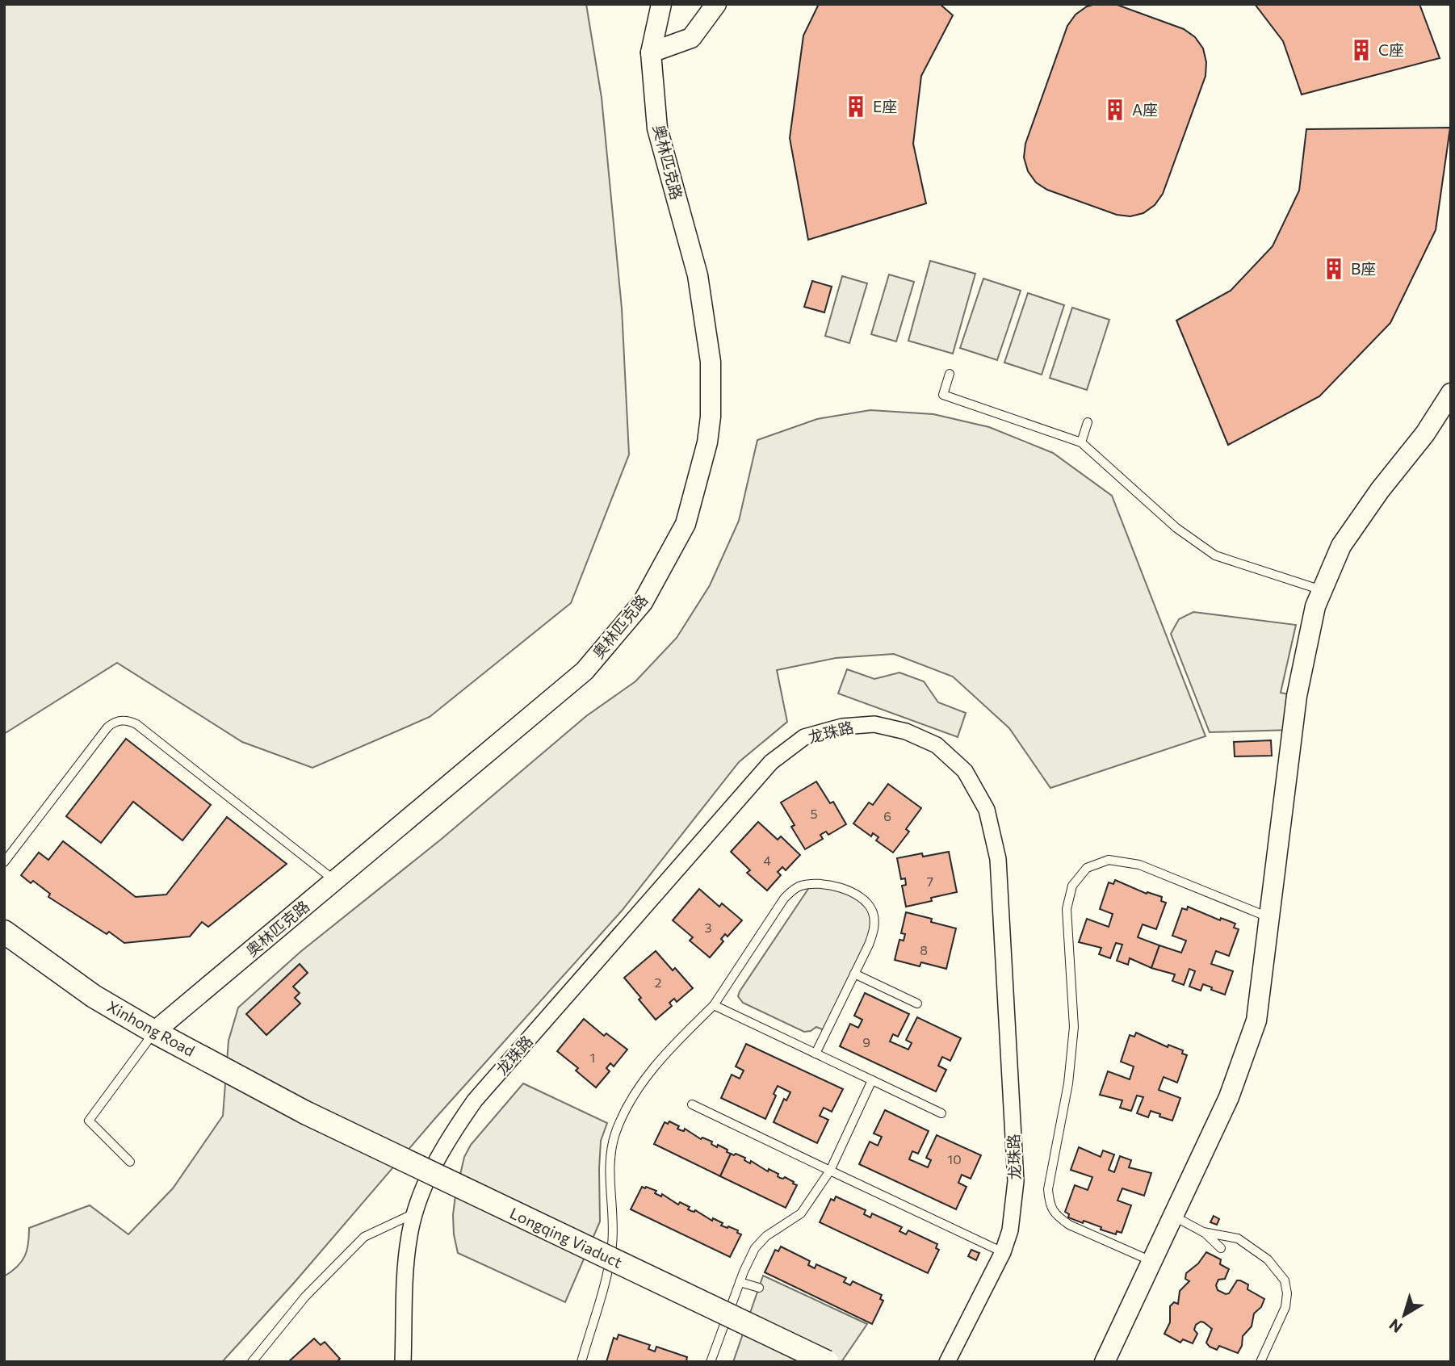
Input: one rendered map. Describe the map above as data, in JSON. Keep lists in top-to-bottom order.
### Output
{
  "streets": {
    "main road": ["Xinhong Road", "Longqing Viaduct"],
    "street": ["奥林匹克路", "龙珠路"]
  },
  "crossings": [
    ["奥林匹克路", "Xinhong Road"],
    ["Xinhong Road", "Longqing Viaduct"]
  ],
  "places": {
    "building": [
      "C座",
      "E座",
      "A座",
      "B座"
    ]
  },
  "house_numbers": [
    "5",
    "6",
    "4",
    "7",
    "3",
    "8",
    "2",
    "9",
    "1",
    "10"
  ],
  "north": "bottom left"
}
